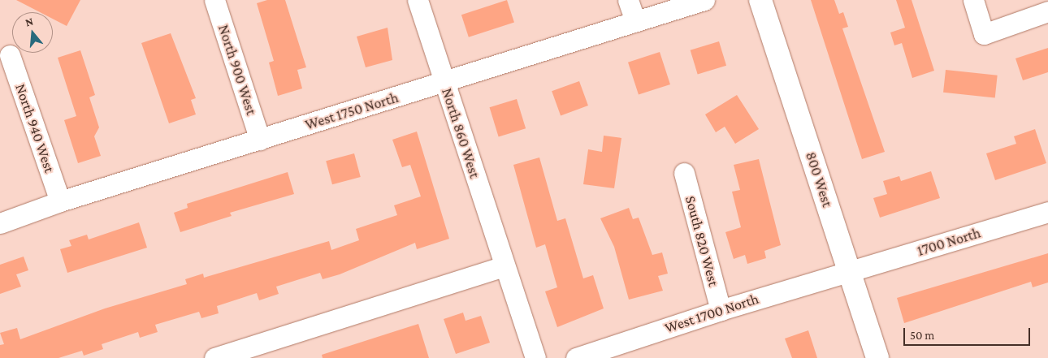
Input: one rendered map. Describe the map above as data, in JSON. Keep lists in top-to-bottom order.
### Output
{
  "streets": {
    "street": [
      "North 900 West",
      "West 1750 North",
      "North 940 West",
      "North 860 West",
      "800 West",
      "South 820 West",
      "1700 North",
      "West 1700 North"
    ]
  },
  "crossings": [
    ["North 900 West", "West 1750 North"],
    ["West 1750 North", "North 940 West"],
    ["West 1750 North", "North 860 West"],
    ["800 West", "1700 North"],
    ["800 West", "West 1700 North"],
    ["South 820 West", "West 1700 North"],
    ["1700 North", "West 1700 North"]
  ],
  "scale_bar": "50 m",
  "north": "top"
}
